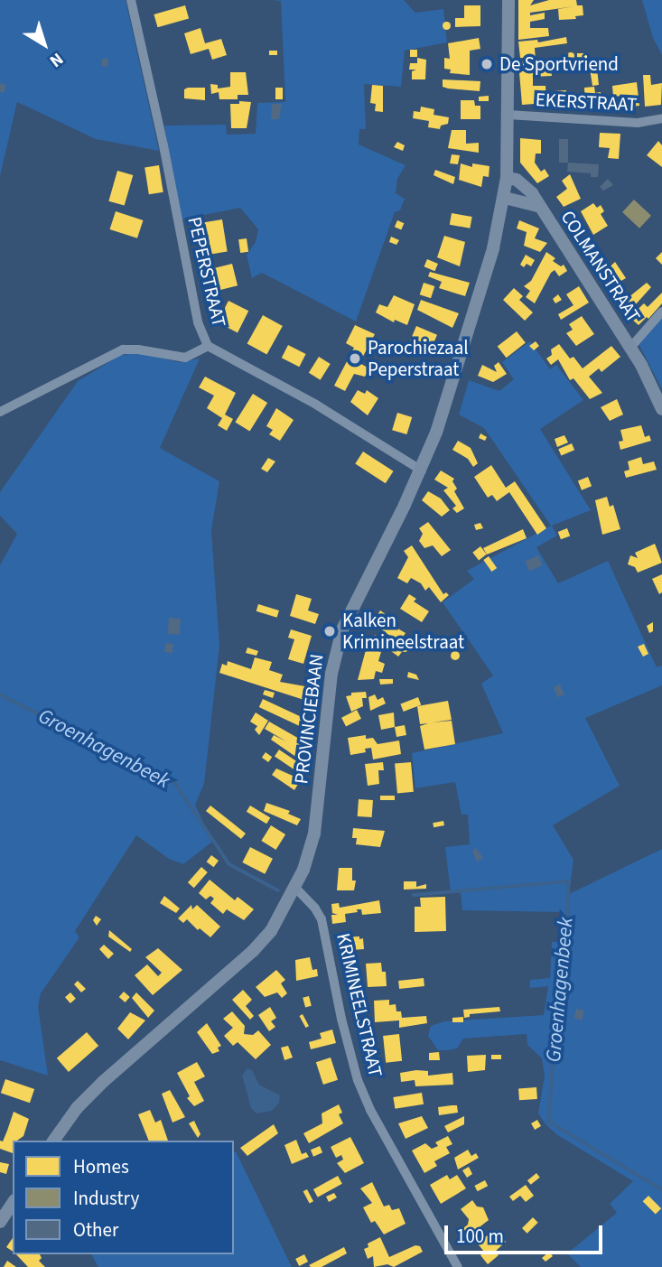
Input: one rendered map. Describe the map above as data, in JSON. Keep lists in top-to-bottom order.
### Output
{
  "streets": {
    "main road": ["COLMANSTRAAT", "PROVINCIEBAAN"],
    "street": ["EKERSTRAAT", "PEPERSTRAAT", "KRIMINEELSTRAAT"]
  },
  "crossings": [
    ["EKERSTRAAT", "PROVINCIEBAAN"],
    ["COLMANSTRAAT", "PROVINCIEBAAN"],
    ["PEPERSTRAAT", "PROVINCIEBAAN"],
    ["PROVINCIEBAAN", "KRIMINEELSTRAAT"]
  ],
  "water": ["Groenhagenbeek"],
  "places": ["De Sportvriend", "Parochiezaal Peperstraat", "Kalken Krimineelstraat"],
  "legend": ["Homes", "Industry", "Other"],
  "scale_bar": "100 m",
  "north": "bottom right"
}
